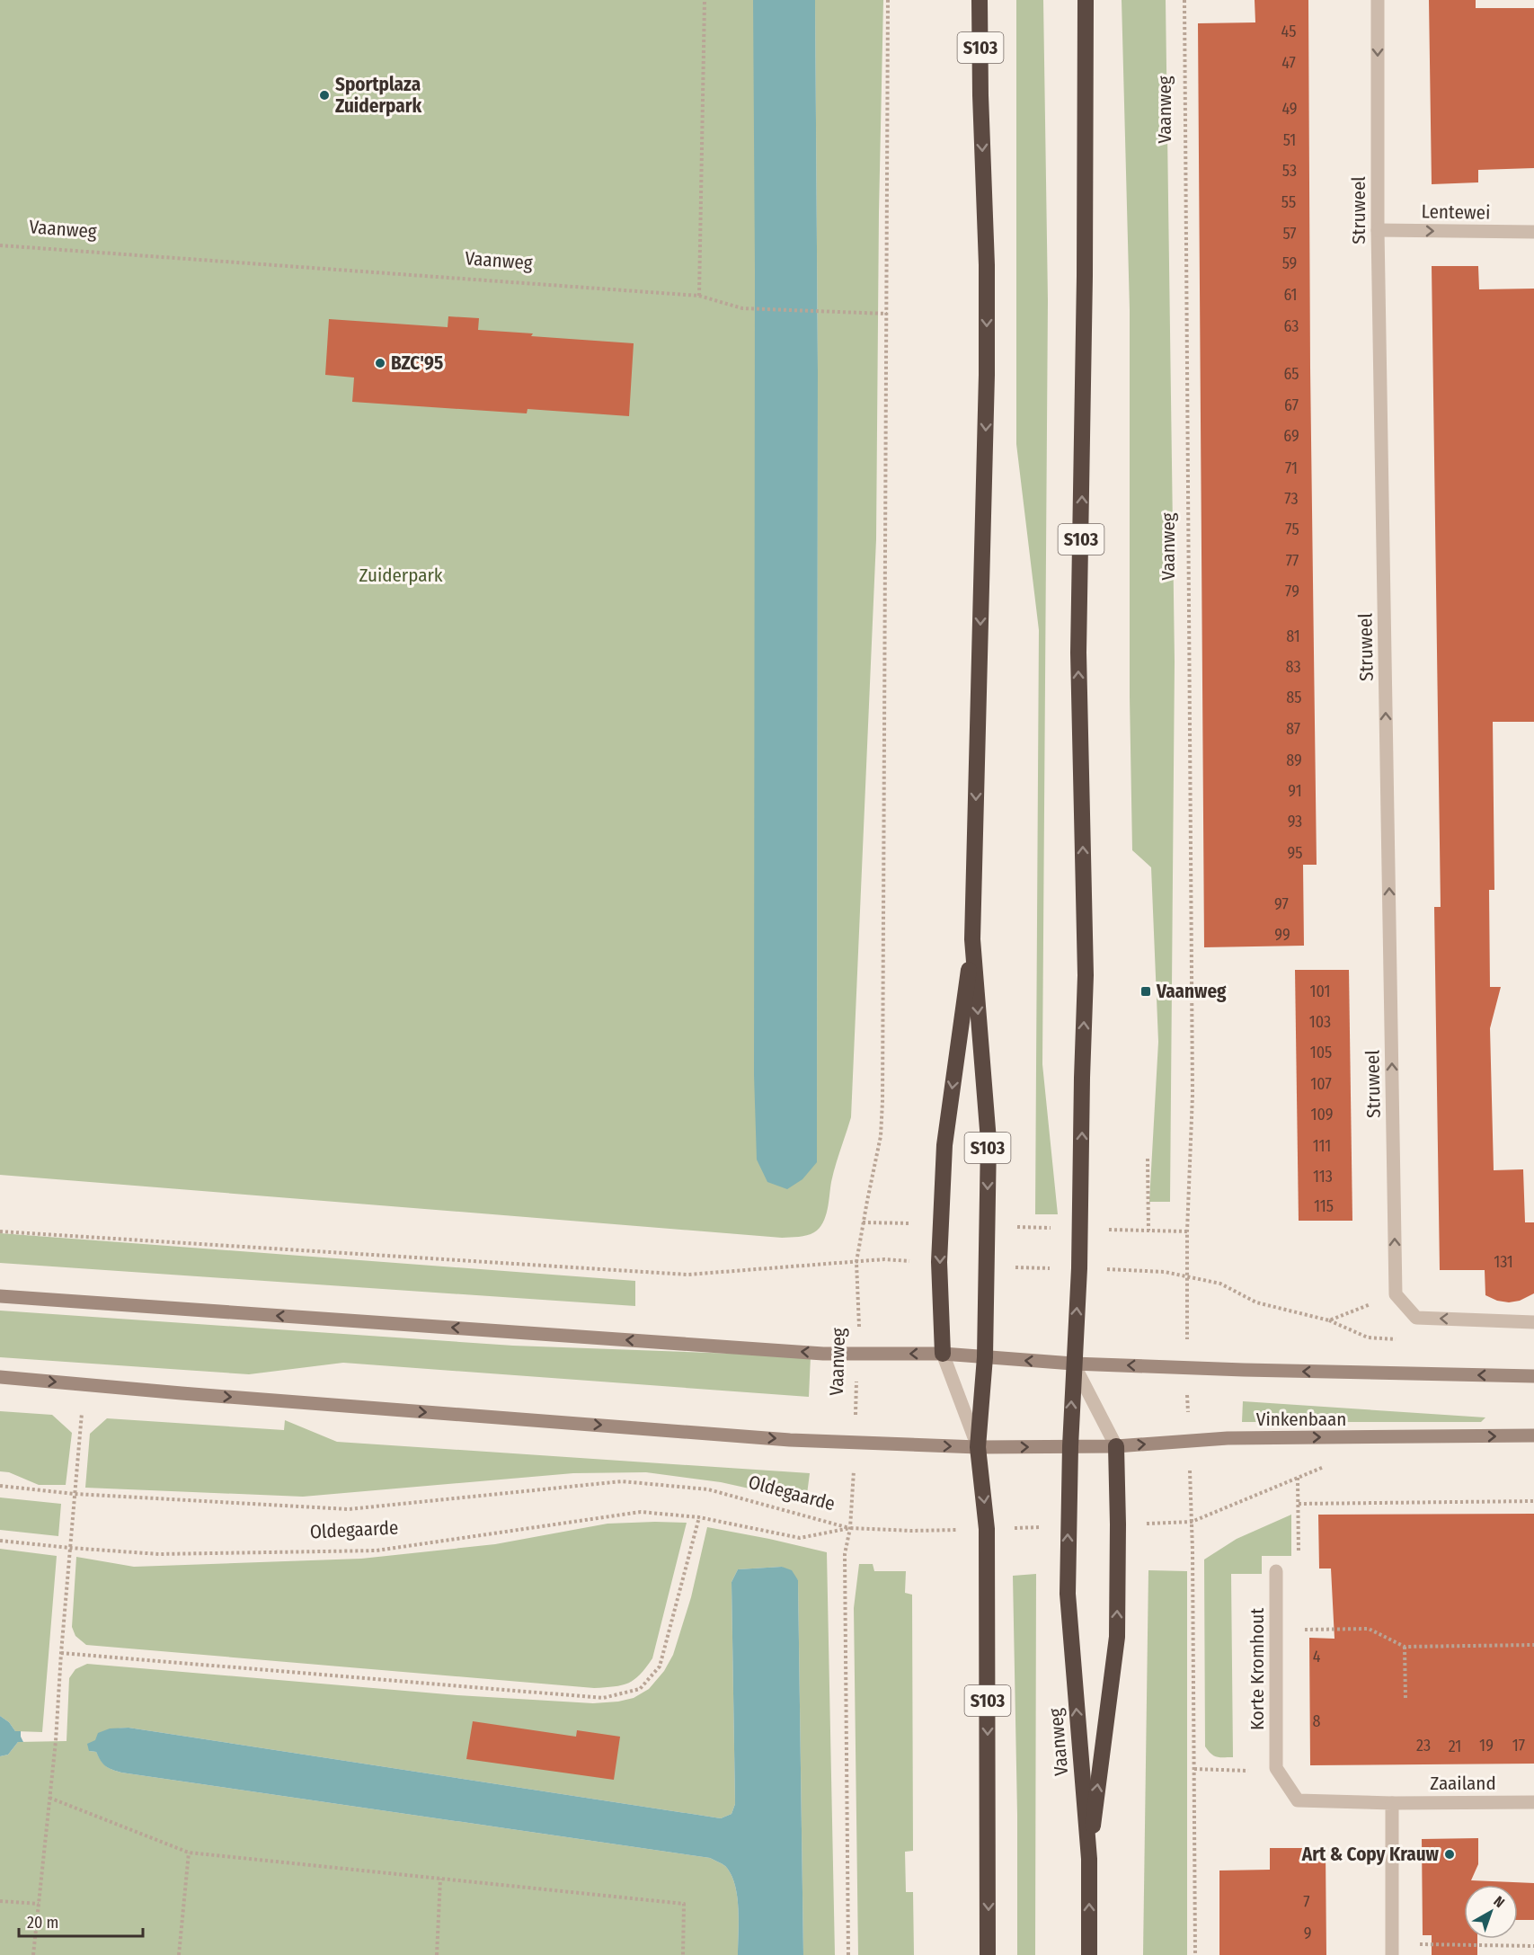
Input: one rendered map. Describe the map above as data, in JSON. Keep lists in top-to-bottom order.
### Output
{
  "streets": {
    "highway": ["S103", "Vaanweg"],
    "main road": ["Vinkenbaan"],
    "street": [
      "Struweel",
      "Lentewei",
      "Korte Kromhout",
      "Zaailand"
    ],
    "path": ["Oldegaarde"]
  },
  "crossings": [
    ["Vaanweg", "Vinkenbaan"],
    ["Vaanweg", "Oldegaarde"],
    ["Struweel", "Lentewei"]
  ],
  "one_way": ["Lentewei"],
  "parks": ["Zuiderpark"],
  "places": {
    "other": ["Sportplaza Zuiderpark", "BZC'95", "Art & Copy Krauw"],
    "transit": ["Vaanweg"]
  },
  "house_numbers": [
    "45",
    "47",
    "49",
    "51",
    "53",
    "55",
    "57",
    "59",
    "61",
    "63",
    "65",
    "67",
    "69",
    "71",
    "73",
    "75",
    "77",
    "79",
    "81",
    "83",
    "85",
    "87",
    "89",
    "91",
    "93",
    "95",
    "97",
    "99",
    "101",
    "103",
    "105",
    "107",
    "109",
    "111",
    "113",
    "115",
    "131",
    "4",
    "8",
    "23",
    "19",
    "17",
    "21",
    "7",
    "9"
  ],
  "scale_bar": "20 m",
  "north": "top right"
}
